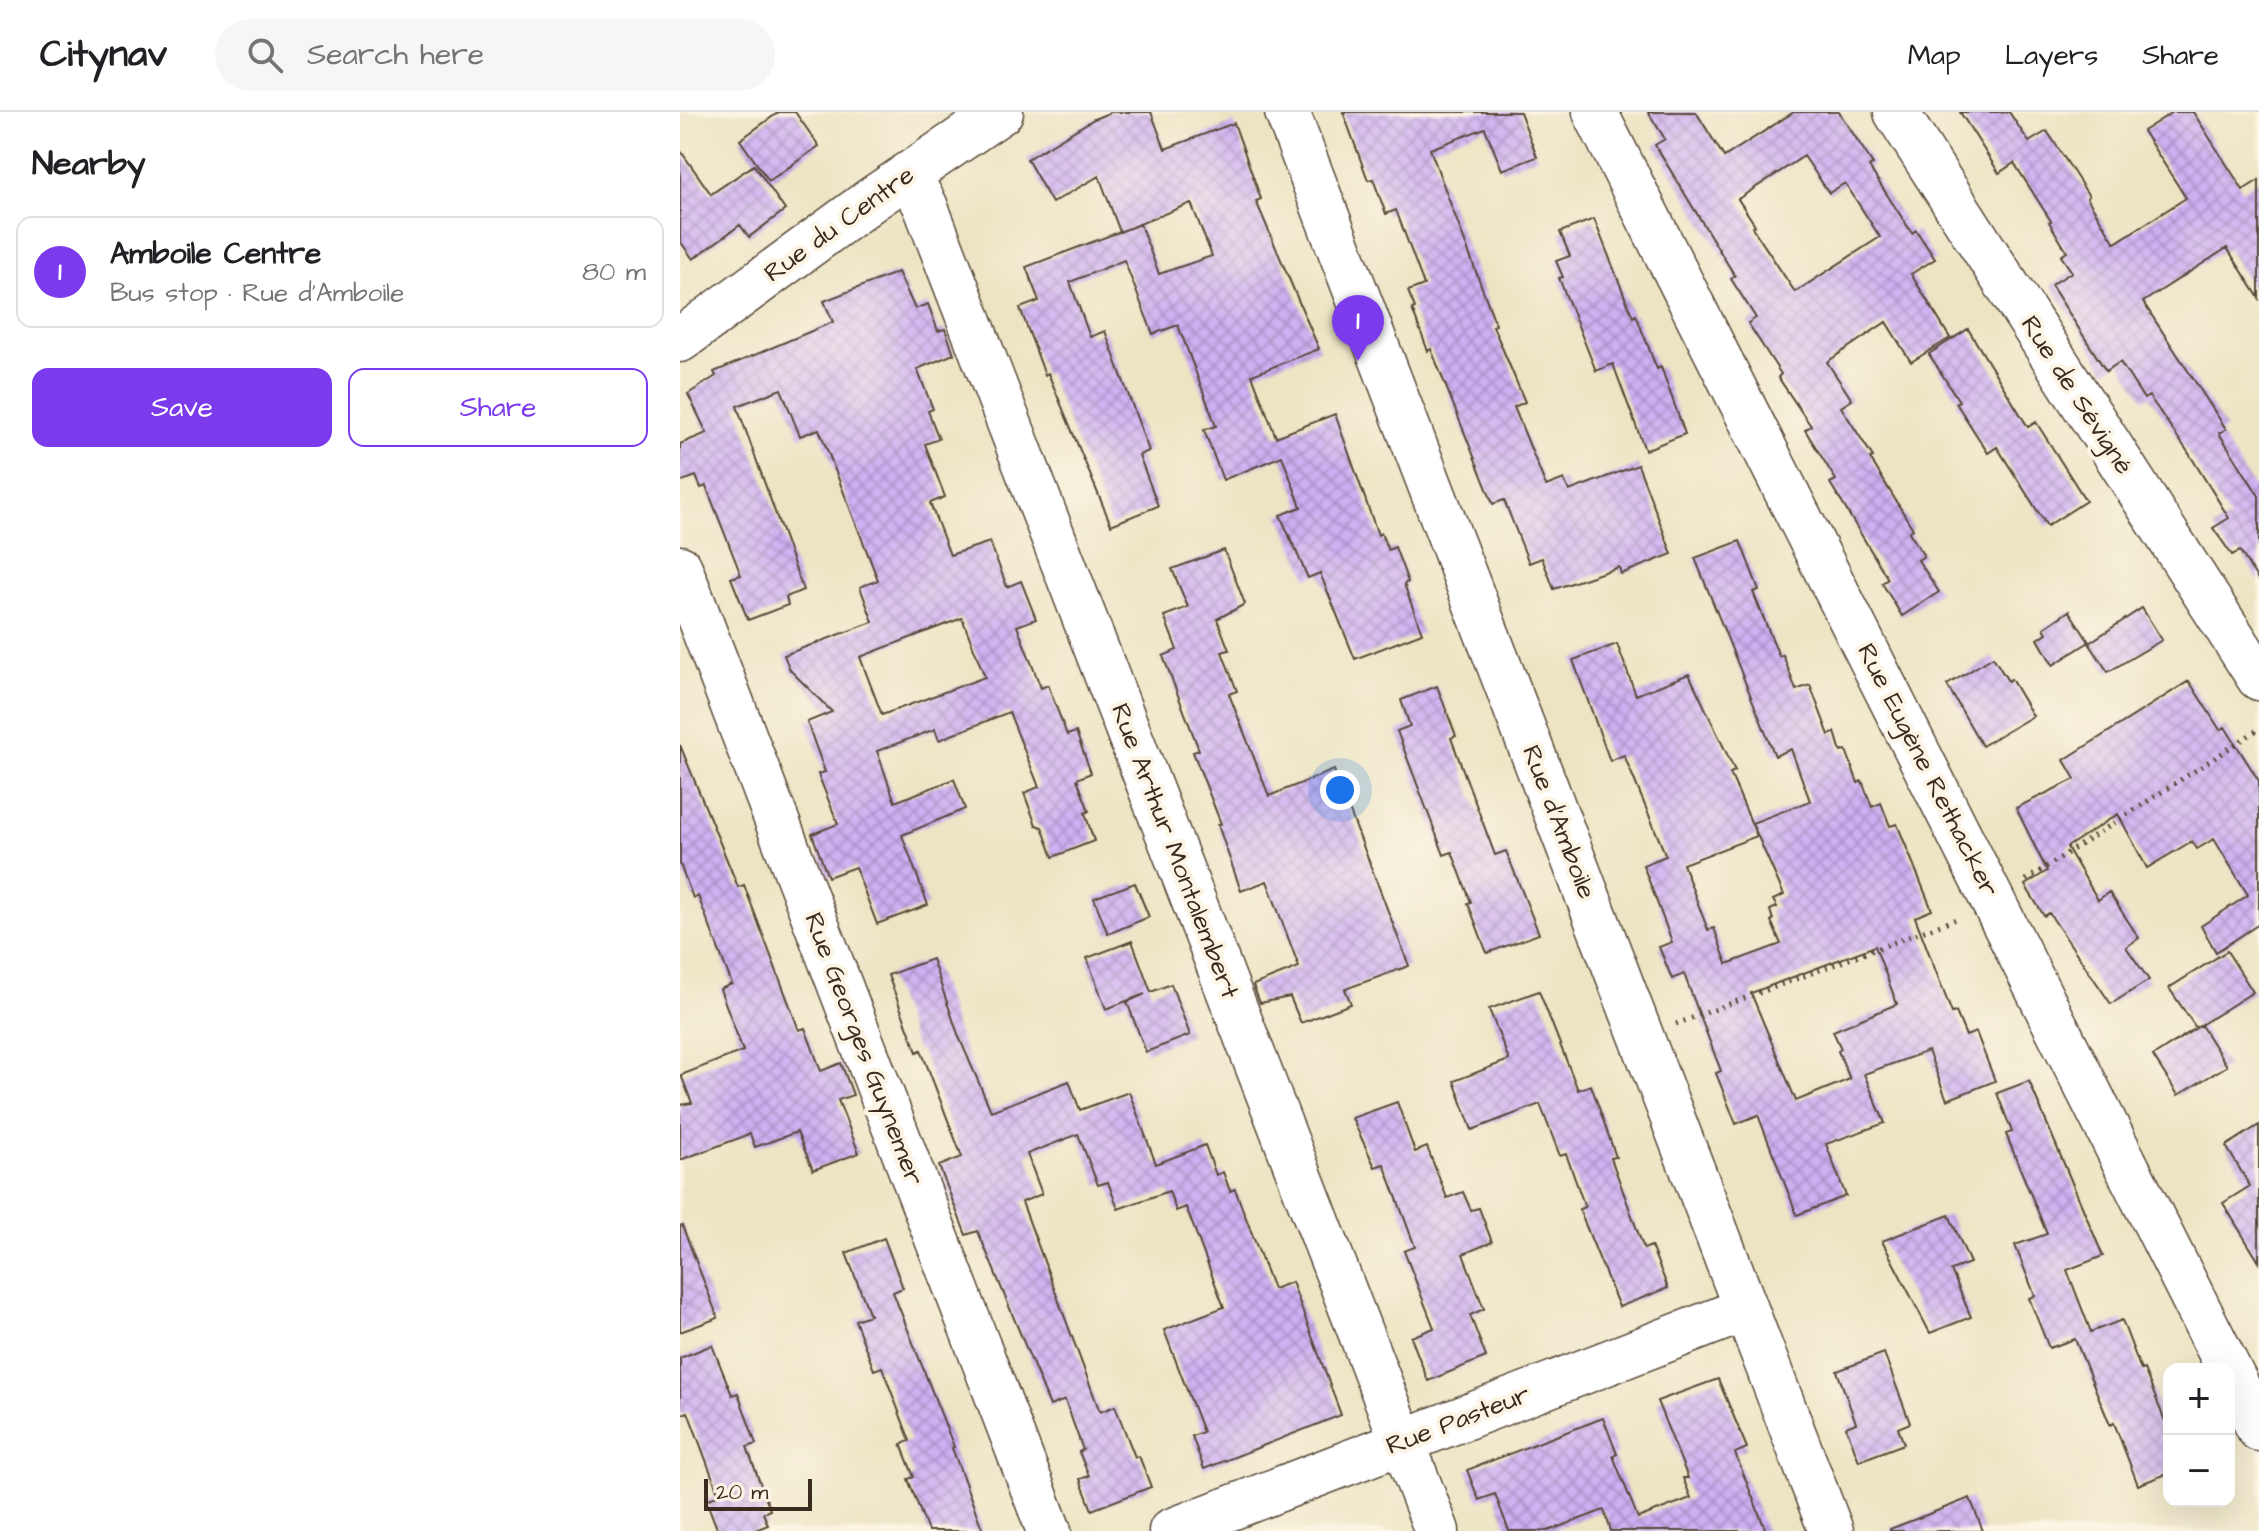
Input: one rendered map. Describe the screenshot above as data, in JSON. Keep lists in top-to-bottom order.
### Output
{
  "streets": {
    "street": [
      "Rue du Centre",
      "Rue de Sévigné",
      "Rue Eugène Rethacker",
      "Rue d'Amboile",
      "Rue Arthur Montalembert",
      "Rue Georges Guynemer",
      "Rue Pasteur"
    ]
  },
  "crossings": [
    ["Rue du Centre", "Rue Arthur Montalembert"],
    ["Rue d'Amboile", "Rue Pasteur"],
    ["Rue Arthur Montalembert", "Rue Pasteur"]
  ],
  "scale_bar": "20 m",
  "page": {
    "header": "Citynav",
    "search": "Search here",
    "nav": ["Map", "Layers", "Share"],
    "heading": "Nearby",
    "list": [
      {
        "mark": "1",
        "name": "Amboile Centre",
        "note": "Bus stop · Rue d'Amboile",
        "value": "80 m"
      }
    ],
    "pins": "1",
    "buttons": ["Save", "Share"],
    "map_buttons": ["+", "−"],
    "scale": "20 m"
  }
}
